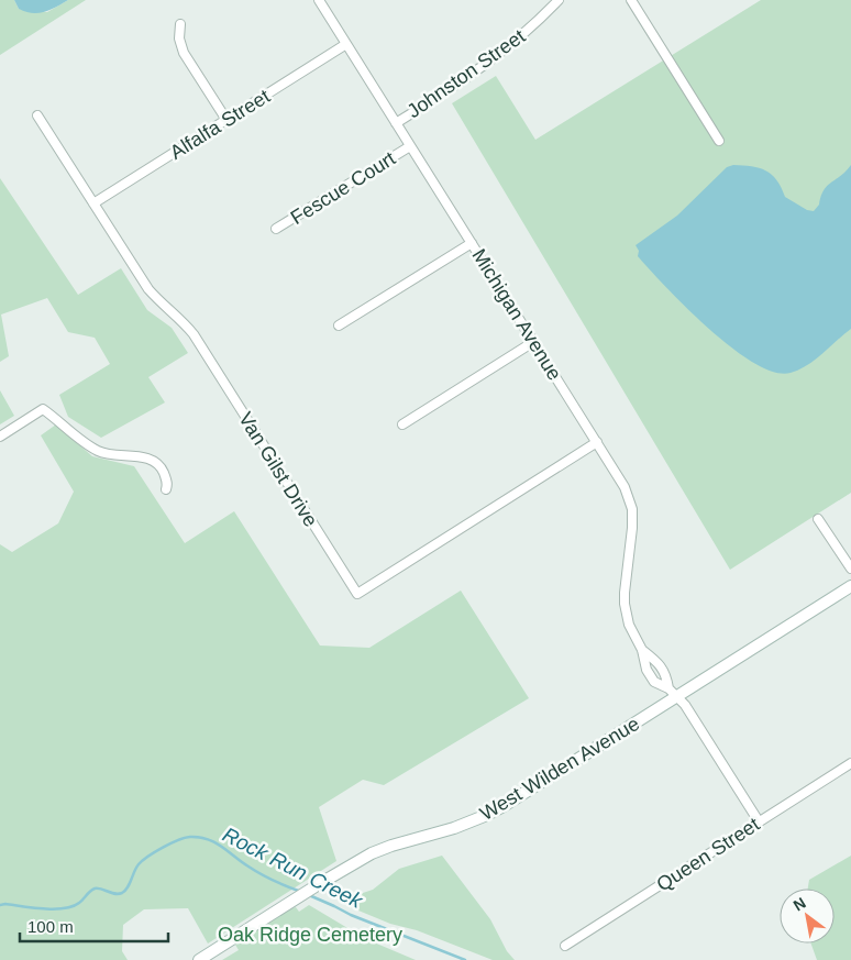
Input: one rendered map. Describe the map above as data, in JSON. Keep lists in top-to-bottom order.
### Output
{
  "streets": {
    "street": [
      "Johnston Street",
      "Alfalfa Street",
      "Fescue Court",
      "Michigan Avenue",
      "Van Gilst Drive",
      "West Wilden Avenue",
      "Queen Street"
    ]
  },
  "crossings": [
    ["Johnston Street", "Michigan Avenue"],
    ["Alfalfa Street", "Michigan Avenue"],
    ["Alfalfa Street", "Van Gilst Drive"],
    ["Fescue Court", "Michigan Avenue"],
    ["Michigan Avenue", "Van Gilst Drive"],
    ["Michigan Avenue", "West Wilden Avenue"],
    ["Michigan Avenue", "Queen Street"]
  ],
  "water": ["Rock Run Creek"],
  "parks": ["Oak Ridge Cemetery"],
  "scale_bar": "100 m",
  "north": "top left"
}
